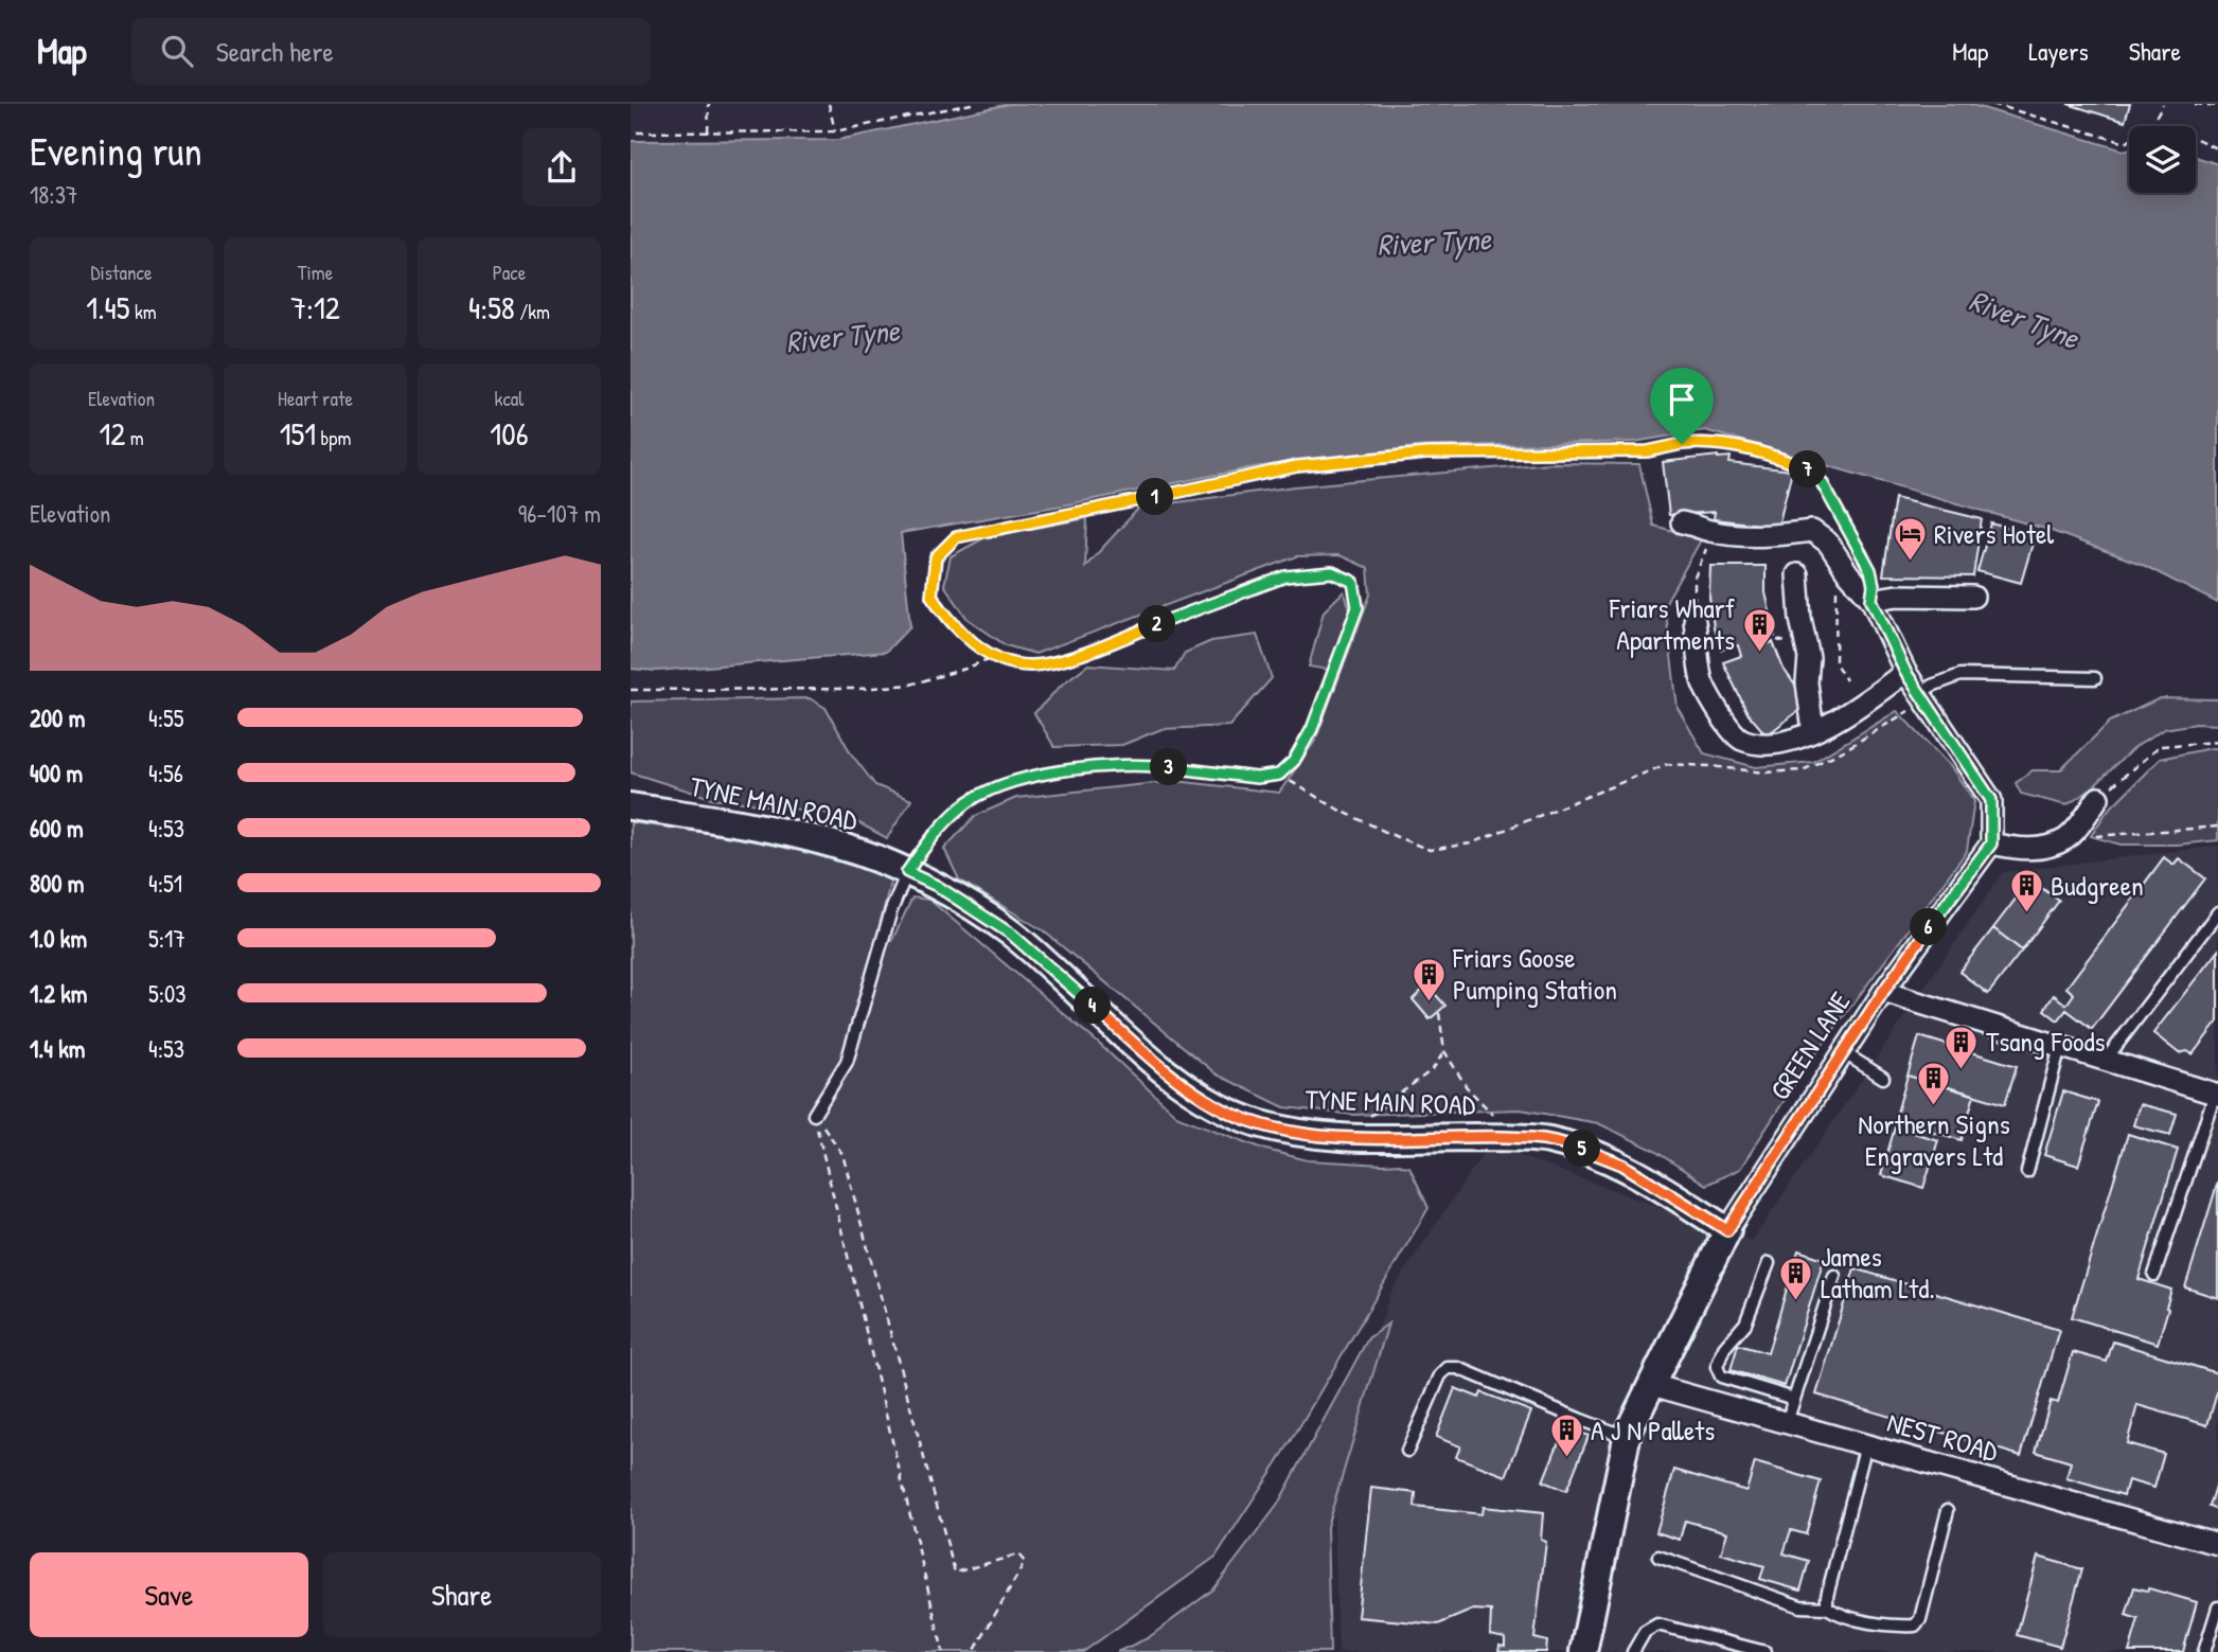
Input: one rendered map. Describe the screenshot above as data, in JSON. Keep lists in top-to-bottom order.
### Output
{
  "streets": {
    "street": ["TYNE MAIN ROAD", "GREEN LANE", "NEST ROAD"]
  },
  "crossings": [
    ["TYNE MAIN ROAD", "GREEN LANE"],
    ["GREEN LANE", "NEST ROAD"]
  ],
  "water": ["River Tyne"],
  "places": {
    "hotel": ["Rivers Hotel"],
    "building": [
      "Friars Wharf Apartments",
      "Budgreen",
      "Friars Goose Pumping Station",
      "Tsang Foods",
      "Northern Signs Engravers Ltd",
      "James Latham Ltd.",
      "A J N Pallets"
    ]
  },
  "page": {
    "header": "Map",
    "search": "Search here",
    "nav": ["Map", "Layers", "Share"],
    "heading": ["Evening run", "18:37"],
    "stats": [
      ["Distance", "1.45 km"],
      ["Time", "7:12"],
      ["Pace", "4:58 /km"],
      ["Elevation", "12 m"],
      ["Heart rate", "151 bpm"],
      ["kcal", "106"]
    ],
    "pins": [
      "7",
      "1",
      "2",
      "3",
      "6",
      "4",
      "5"
    ],
    "chart": ["Elevation", "96–107 m"],
    "list": [
      {
        "name": "200 m",
        "note": "4:55"
      },
      {
        "name": "400 m",
        "note": "4:56"
      },
      {
        "name": "600 m",
        "note": "4:53"
      },
      {
        "name": "800 m",
        "note": "4:51"
      },
      {
        "name": "1.0 km",
        "note": "5:17"
      },
      {
        "name": "1.2 km",
        "note": "5:03"
      },
      {
        "name": "1.4 km",
        "note": "4:53"
      }
    ],
    "buttons": ["Save", "Share"]
  }
}
